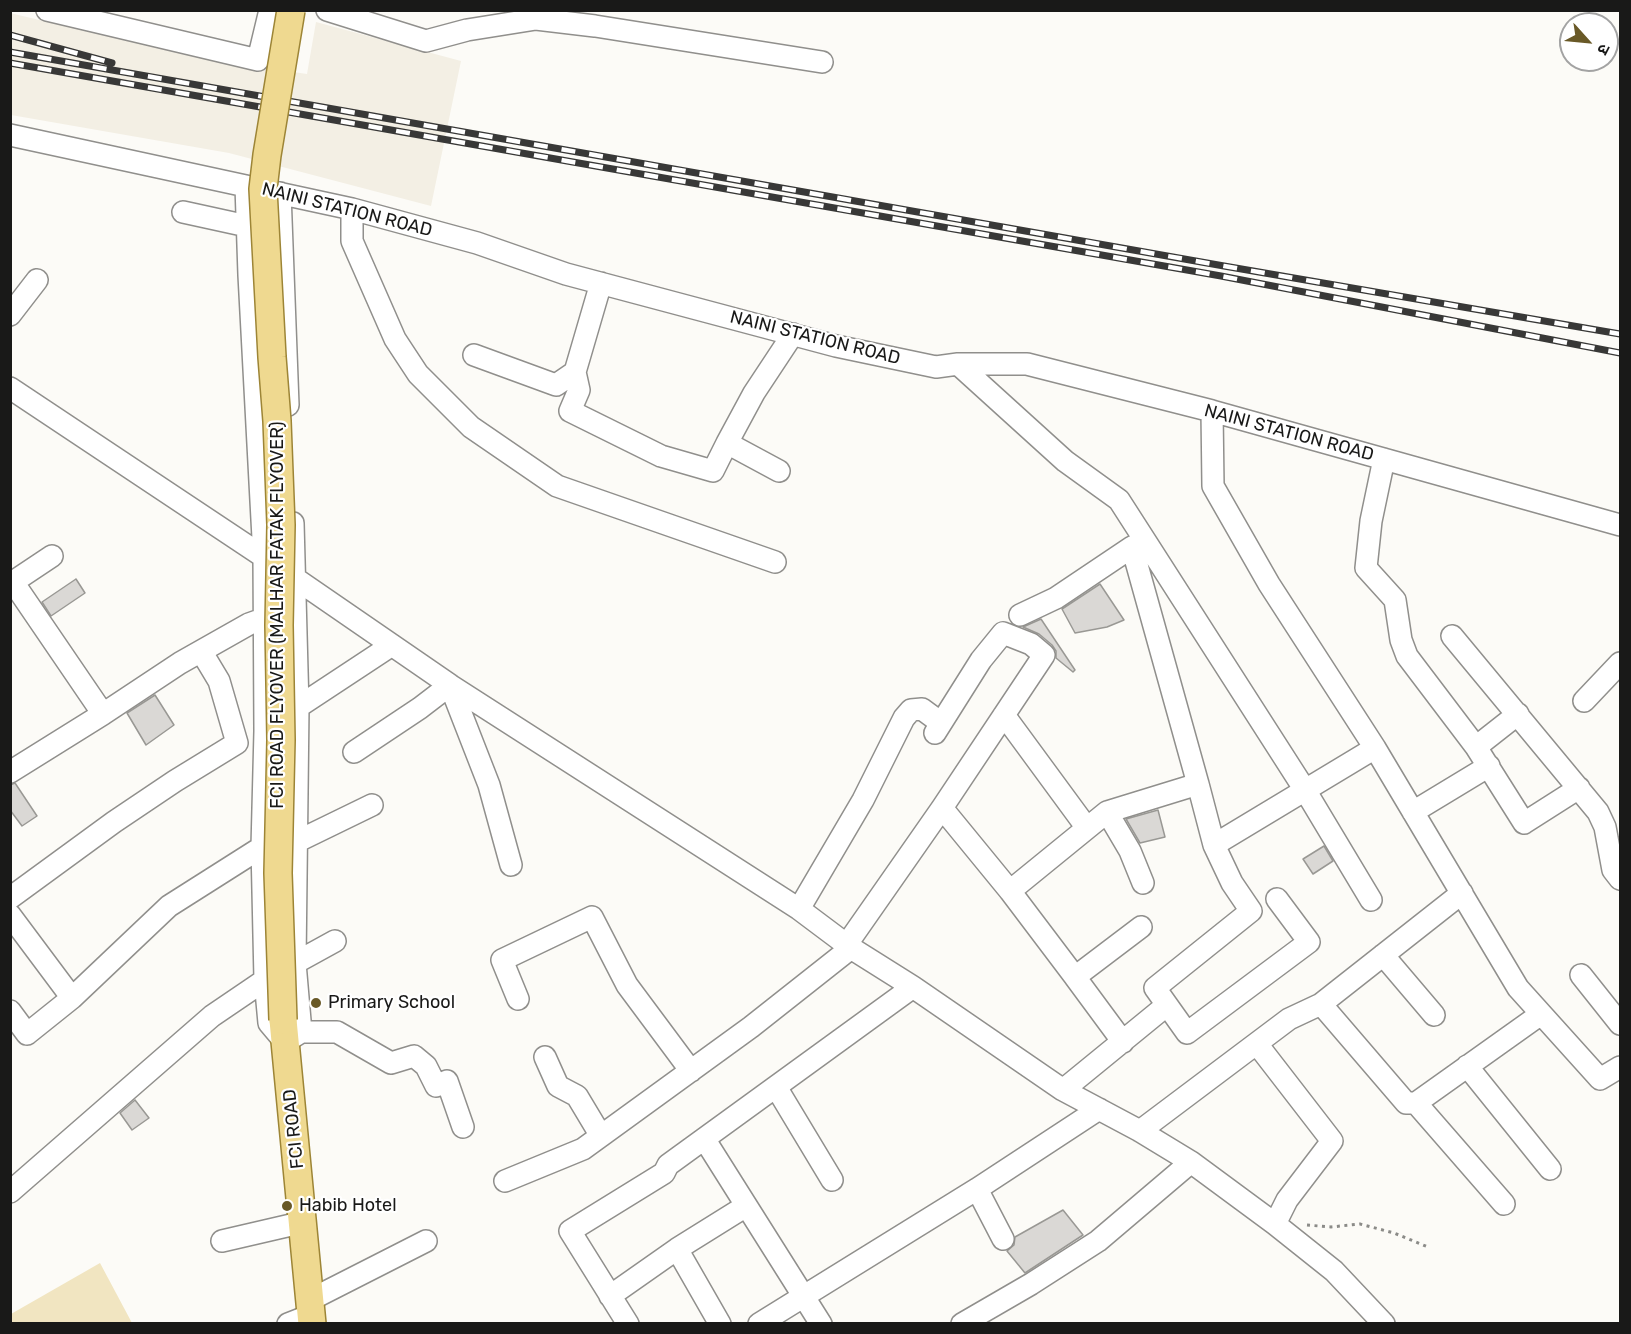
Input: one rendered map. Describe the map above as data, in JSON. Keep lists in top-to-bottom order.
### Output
{
  "streets": {
    "main road": ["FCI ROAD FLYOVER (MALHAR FATAK FLYOVER)", "FCI ROAD"],
    "street": ["NAINI STATION ROAD"]
  },
  "crossings": [
    ["FCI ROAD FLYOVER (MALHAR FATAK FLYOVER)", "FCI ROAD"]
  ],
  "places": ["Primary School", "Habib Hotel"],
  "north": "bottom right"
}
